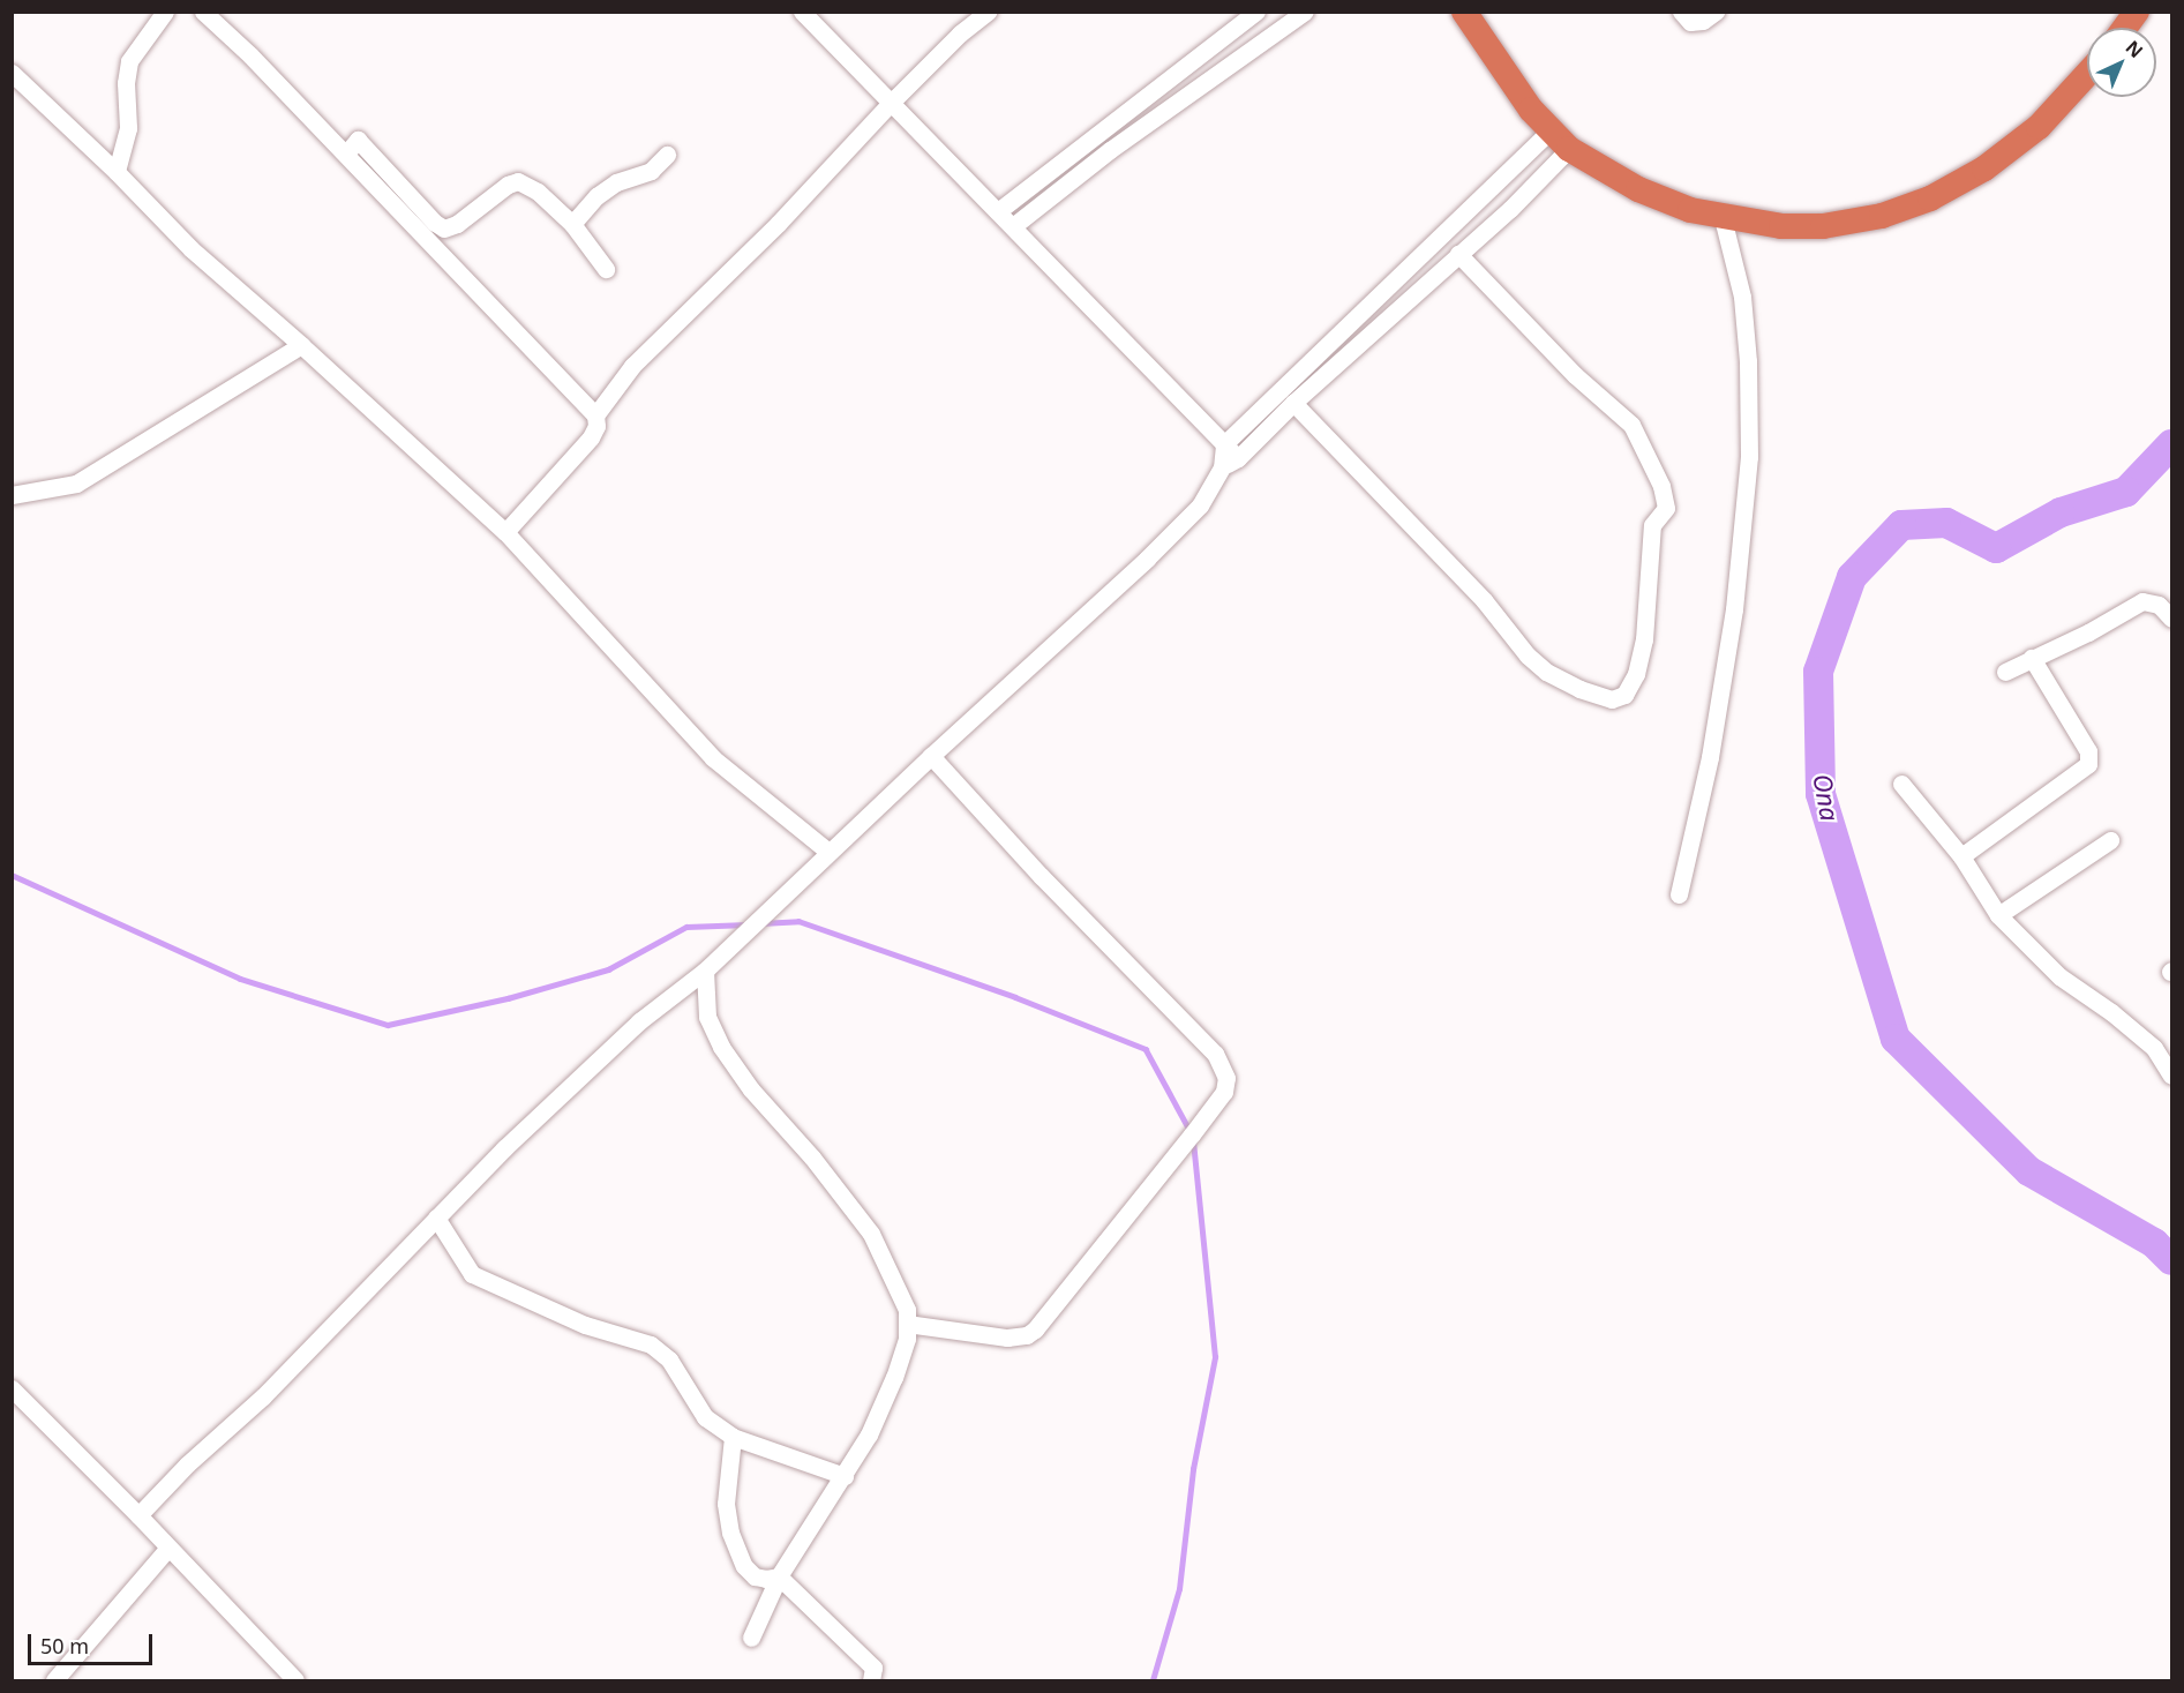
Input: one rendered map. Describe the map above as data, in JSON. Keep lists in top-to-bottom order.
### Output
{
  "water": ["Ona"],
  "scale_bar": "50 m",
  "north": "top right"
}
